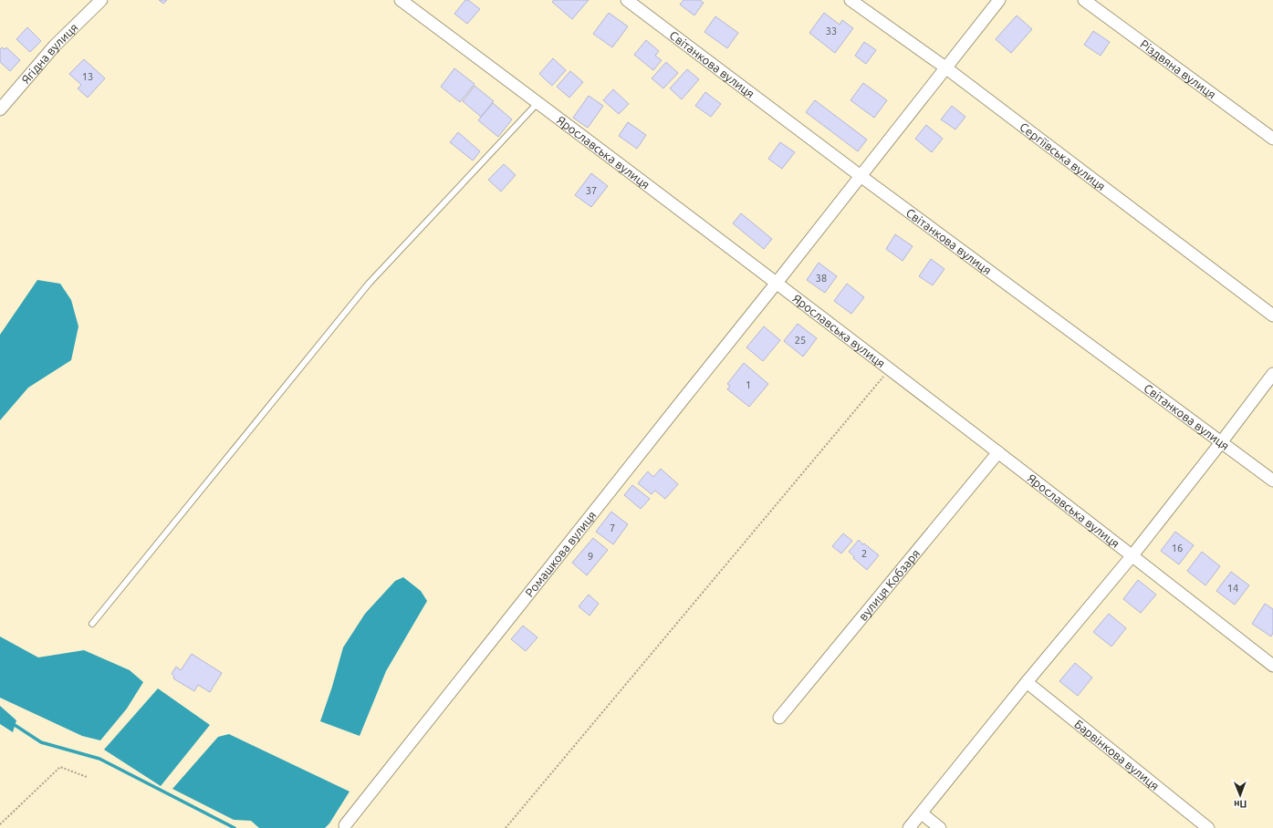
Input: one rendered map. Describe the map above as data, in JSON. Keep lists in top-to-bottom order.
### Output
{
  "streets": {
    "street": [
      "Ягідна вулиця",
      "Світанкова вулиця",
      "Різдвяна вулиця",
      "Ярославська вулиця",
      "Сергіївська вулиця",
      "Ромашкова вулиця",
      "вулиця Кобзаря",
      "Барвінкова вулиця"
    ]
  },
  "crossings": [
    ["Світанкова вулиця", "Ромашкова вулиця"],
    ["Ярославська вулиця", "Ромашкова вулиця"],
    ["Ярославська вулиця", "вулиця Кобзаря"],
    ["Сергіївська вулиця", "Ромашкова вулиця"]
  ],
  "house_numbers": [
    "33",
    "13",
    "37",
    "38",
    "25",
    "1",
    "7",
    "16",
    "2",
    "9",
    "14"
  ],
  "north": "bottom"
}
